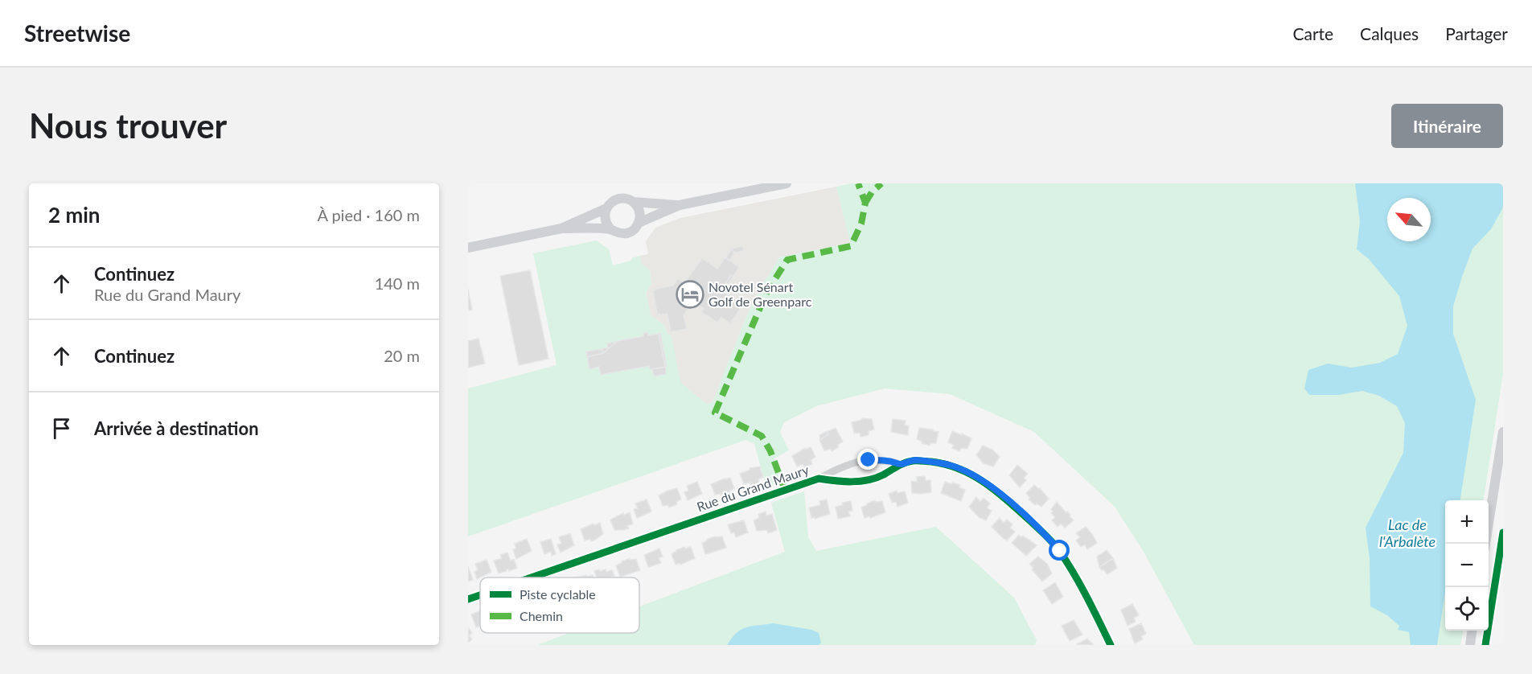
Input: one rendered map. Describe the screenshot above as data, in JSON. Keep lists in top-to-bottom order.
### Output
{
  "streets": {
    "street": ["Rue du Grand Maury"]
  },
  "water": ["Lac de l'Arbalète"],
  "places": {
    "hotel": ["Novotel Sénart Golf de Greenparc"]
  },
  "legend": ["Piste cyclable", "Chemin"],
  "north": "top left",
  "page": {
    "header": "Streetwise",
    "nav": ["Carte", "Calques", "Partager"],
    "buttons": "Itinéraire",
    "title": "Nous trouver",
    "heading": ["2 min", "À pied · 160 m"],
    "list": [
      ["Continuez", "Rue du Grand Maury", "140 m"],
      ["Continuez", "20 m"],
      "Arrivée à destination"
    ],
    "map_buttons": ["+", "−"]
  }
}
